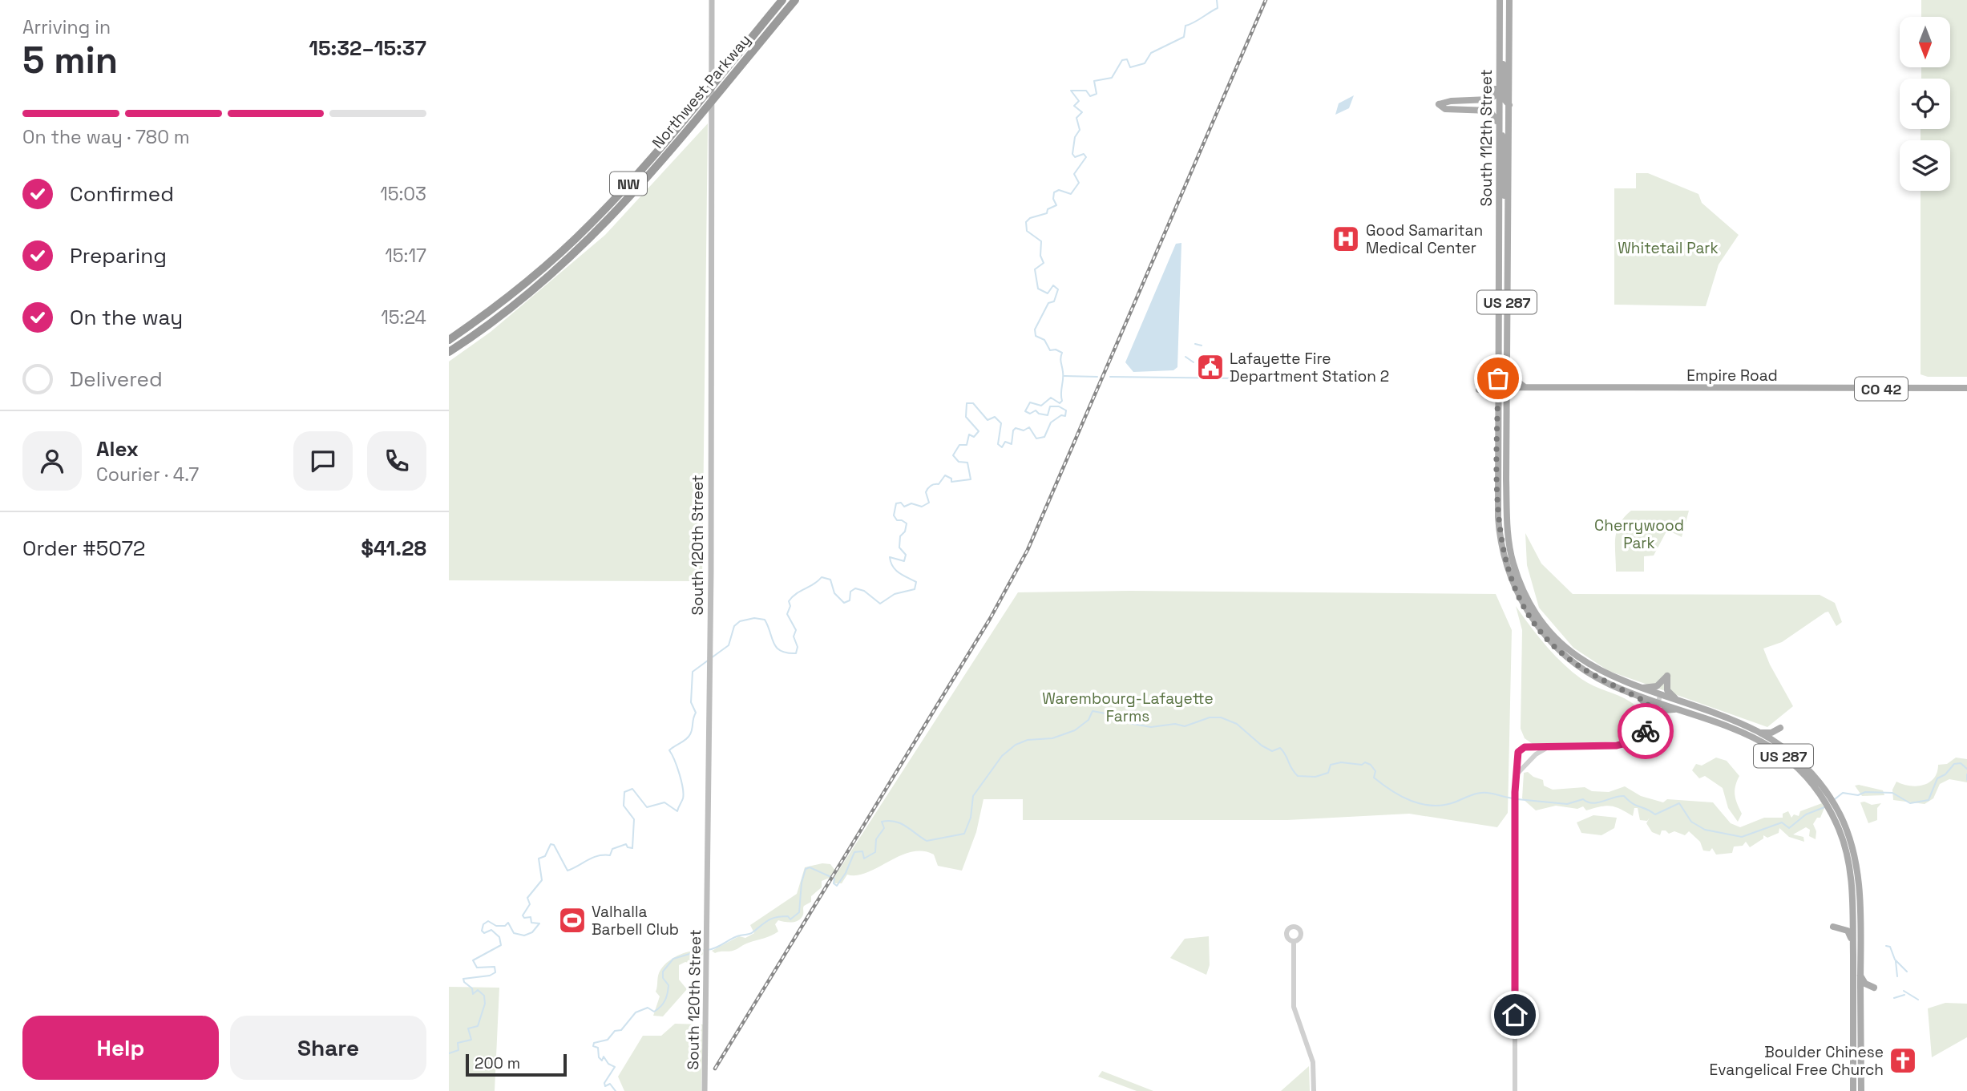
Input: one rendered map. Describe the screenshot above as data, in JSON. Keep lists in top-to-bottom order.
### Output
{
  "streets": {
    "highway": ["Northwest Parkway", "NW"],
    "main road": [
      "South 112th Street",
      "US 287",
      "Empire Road",
      "CO 42",
      "South 120th Street"
    ]
  },
  "crossings": [
    ["South 112th Street", "US 287"],
    ["South 112th Street", "Empire Road"]
  ],
  "parks": ["Whitetail Park", "Cherrywood Park", "Warembourg-Lafayette Farms"],
  "places": {
    "hospital": ["Good Samaritan Medical Center"],
    "public building": ["Lafayette Fire Department Station 2"],
    "sports": ["Valhalla Barbell Club"],
    "church": ["Boulder Chinese Evangelical Free Church"]
  },
  "scale_bar": "200 m",
  "north": "bottom",
  "page": {
    "heading": ["5 min", "Arriving in", "15:32–15:37"],
    "panel": [
      "Alex",
      "Courier · 4.7",
      "Order #5072",
      "$41.28"
    ],
    "bar": "On the way · 780 m",
    "list": [
      ["Confirmed", "15:03"],
      ["Preparing", "15:17"],
      ["On the way", "15:24"],
      "Delivered"
    ],
    "buttons": ["Help", "Share"],
    "scale": "200 m"
  }
}
